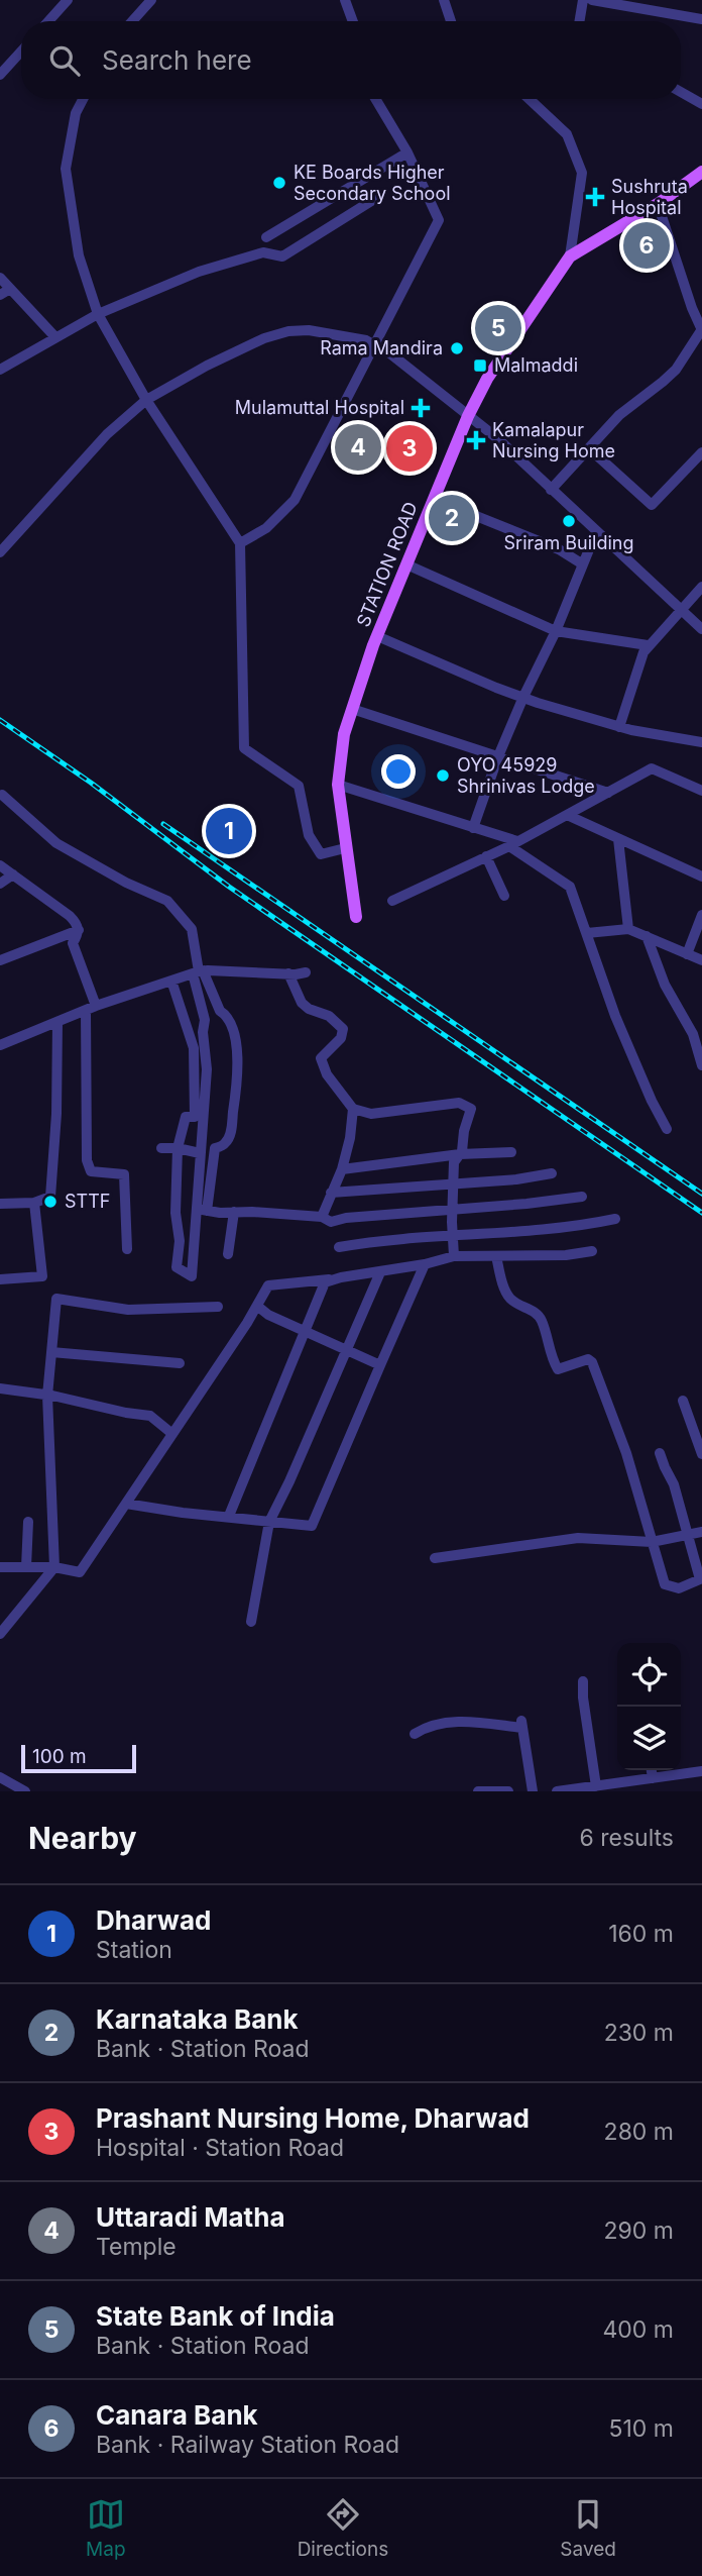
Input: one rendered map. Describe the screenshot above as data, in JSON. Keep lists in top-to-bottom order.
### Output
{
  "streets": {
    "main road": ["STATION ROAD"]
  },
  "places": {
    "other": [
      "KE Boards Higher Secondary School",
      "Rama Mandira",
      "Sriram Building",
      "OYO 45929 Shrinivas Lodge",
      "STTF"
    ],
    "health": ["Sushruta Hospital", "Mulamuttal Hospital", "Kamalapur Nursing Home"],
    "transit": ["Malmaddi"]
  },
  "scale_bar": "100 m",
  "page": {
    "search": "Search here",
    "pins": [
      "6",
      "5",
      "4",
      "3",
      "2",
      "1"
    ],
    "scale": "100 m",
    "heading": ["Nearby", "6 results"],
    "list": [
      {
        "mark": "1",
        "name": "Dharwad",
        "note": "Station",
        "value": "160 m"
      },
      {
        "mark": "2",
        "name": "Karnataka Bank",
        "note": "Bank · Station Road",
        "value": "230 m"
      },
      {
        "mark": "3",
        "name": "Prashant Nursing Home, Dharwad",
        "note": "Hospital · Station Road",
        "value": "280 m"
      },
      {
        "mark": "4",
        "name": "Uttaradi Matha",
        "note": "Temple",
        "value": "290 m"
      },
      {
        "mark": "5",
        "name": "State Bank of India",
        "note": "Bank · Station Road",
        "value": "400 m"
      },
      {
        "mark": "6",
        "name": "Canara Bank",
        "note": "Bank · Railway Station Road",
        "value": "510 m"
      }
    ],
    "nav": ["Map", "Directions", "Saved"]
  }
}
